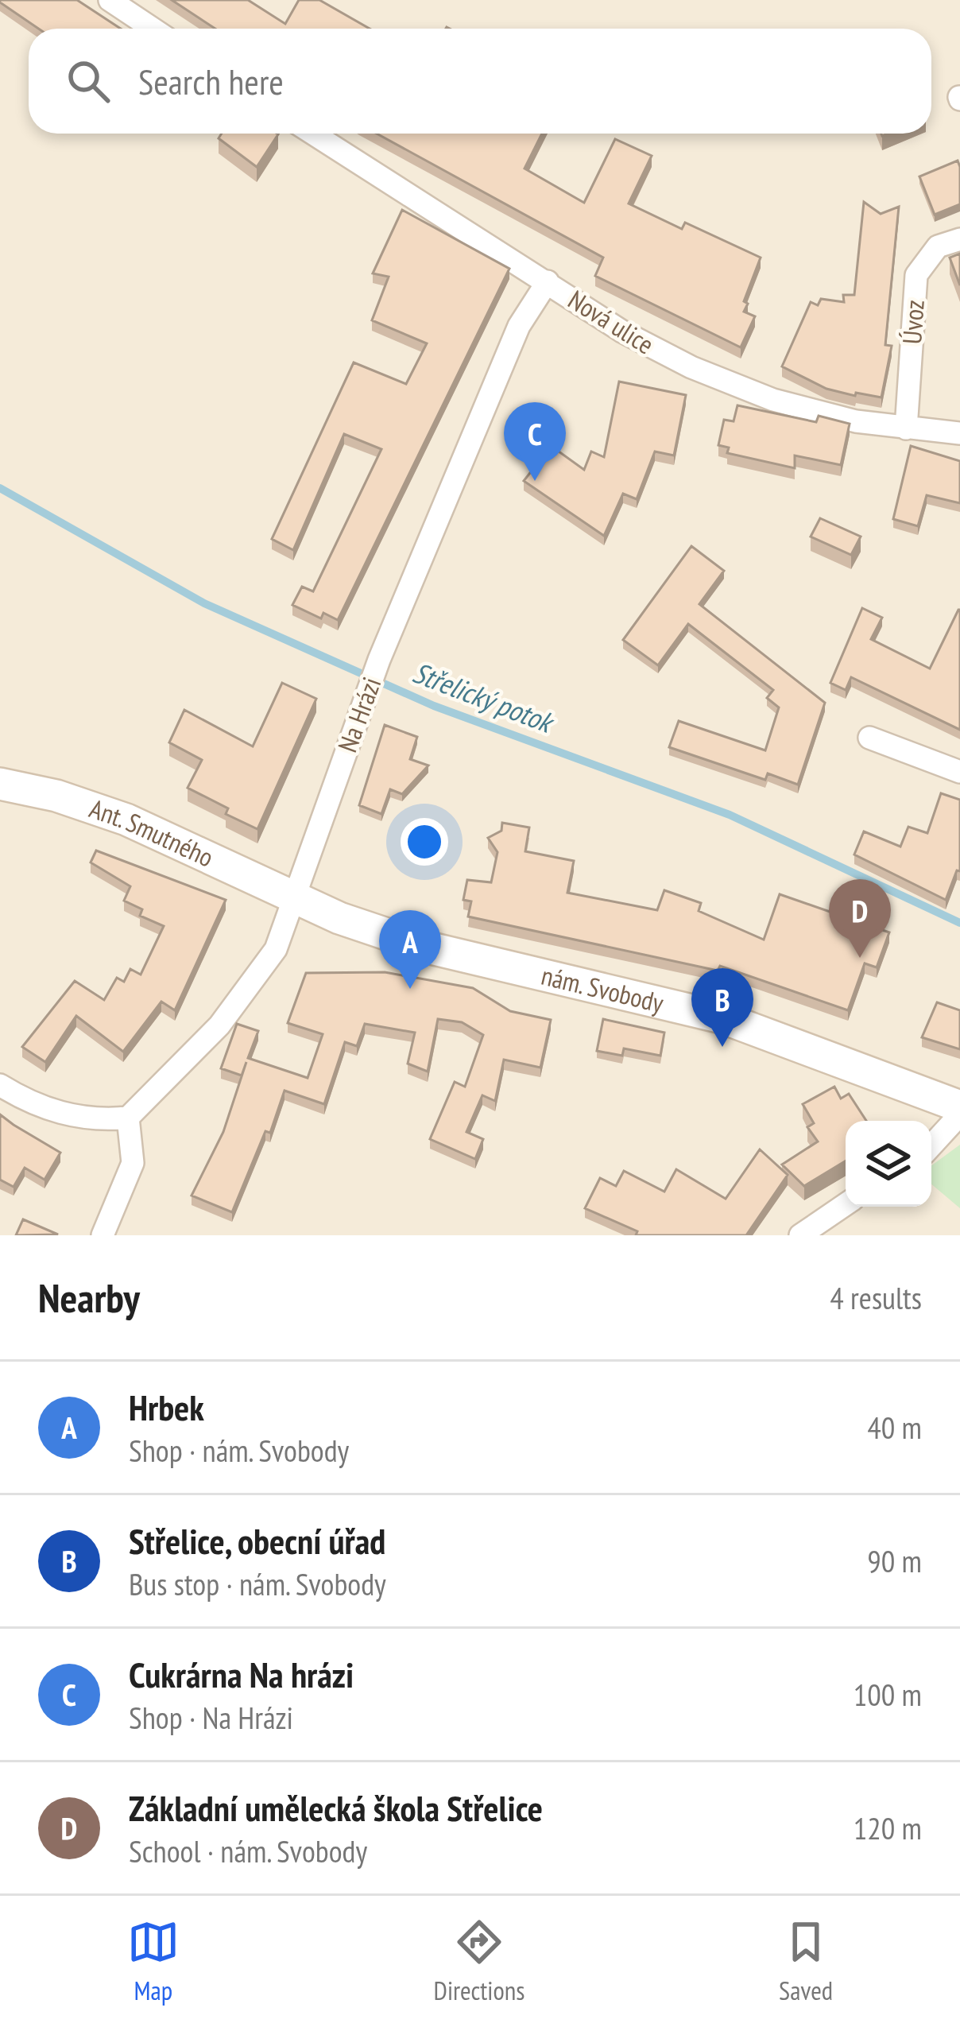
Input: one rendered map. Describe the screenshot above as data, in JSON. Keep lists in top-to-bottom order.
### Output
{
  "streets": {
    "street": [
      "Nová ulice",
      "Úvoz",
      "Na Hrázi",
      "Ant. Smutného",
      "nám. Svobody"
    ]
  },
  "crossings": [
    ["Nová ulice", "Úvoz"],
    ["Nová ulice", "Na Hrázi"],
    ["Na Hrázi", "Ant. Smutného"],
    ["Na Hrázi", "nám. Svobody"],
    ["Ant. Smutného", "nám. Svobody"]
  ],
  "water": ["Střelický potok"],
  "page": {
    "search": "Search here",
    "pins": [
      "C",
      "D",
      "A",
      "B"
    ],
    "heading": ["Nearby", "4 results"],
    "list": [
      {
        "mark": "A",
        "name": "Hrbek",
        "note": "Shop · nám. Svobody",
        "value": "40 m"
      },
      {
        "mark": "B",
        "name": "Střelice, obecní úřad",
        "note": "Bus stop · nám. Svobody",
        "value": "90 m"
      },
      {
        "mark": "C",
        "name": "Cukrárna Na hrázi",
        "note": "Shop · Na Hrázi",
        "value": "100 m"
      },
      {
        "mark": "D",
        "name": "Základní umělecká škola Střelice",
        "note": "School · nám. Svobody",
        "value": "120 m"
      }
    ],
    "nav": ["Map", "Directions", "Saved"]
  }
}
